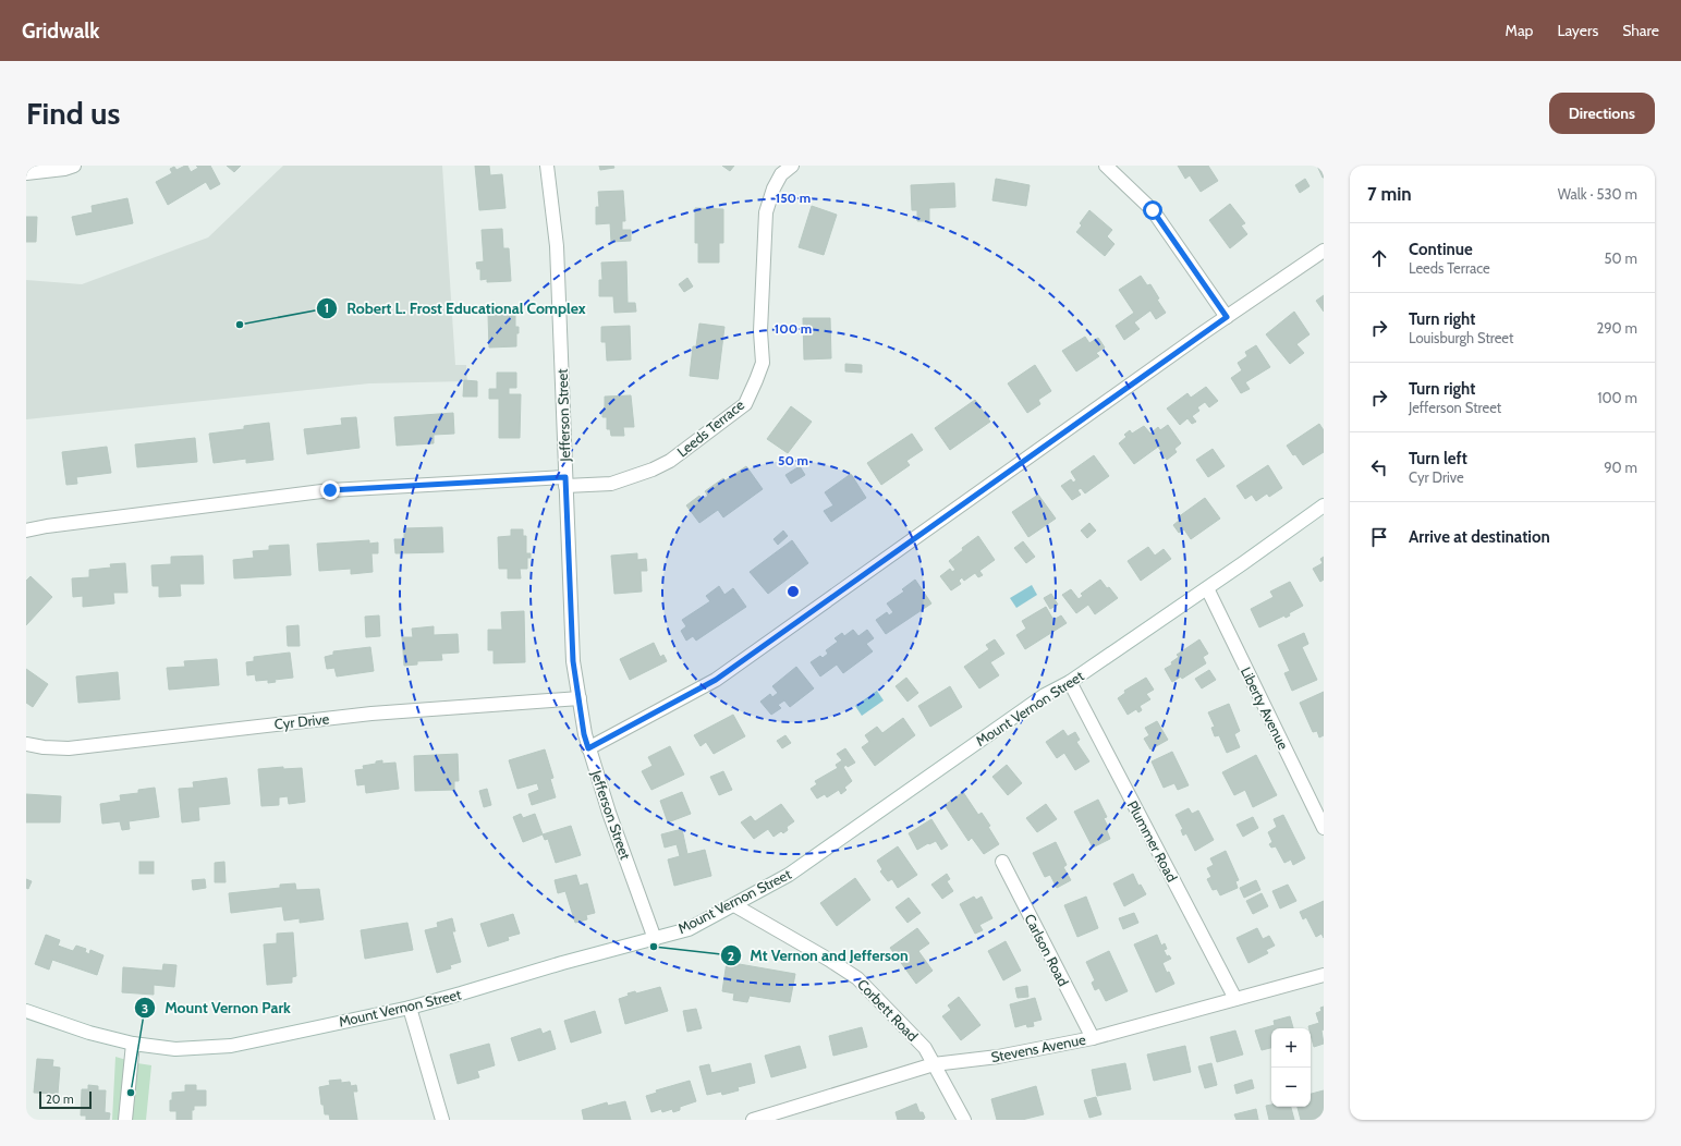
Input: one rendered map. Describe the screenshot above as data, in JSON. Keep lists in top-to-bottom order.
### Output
{
  "streets": {
    "street": [
      "Jefferson Street",
      "Leeds Terrace",
      "Mount Vernon Street",
      "Liberty Avenue",
      "Cyr Drive",
      "Plummer Road",
      "Carlson Road",
      "Corbett Road",
      "Stevens Avenue"
    ]
  },
  "crossings": [
    ["Jefferson Street", "Leeds Terrace"],
    ["Jefferson Street", "Mount Vernon Street"],
    ["Jefferson Street", "Cyr Drive"],
    ["Mount Vernon Street", "Liberty Avenue"],
    ["Mount Vernon Street", "Plummer Road"],
    ["Mount Vernon Street", "Corbett Road"],
    ["Plummer Road", "Stevens Avenue"],
    ["Carlson Road", "Stevens Avenue"],
    ["Corbett Road", "Stevens Avenue"]
  ],
  "places": ["Robert L. Frost Educational Complex", "Mt Vernon and Jefferson", "Mount Vernon Park"],
  "scale_bar": "20 m",
  "page": {
    "header": "Gridwalk",
    "nav": ["Map", "Layers", "Share"],
    "buttons": "Directions",
    "title": "Find us",
    "heading": ["7 min", "Walk · 530 m"],
    "list": [
      ["Continue", "Leeds Terrace", "50 m"],
      ["Turn right", "Louisburgh Street", "290 m"],
      ["Turn right", "Jefferson Street", "100 m"],
      ["Turn left", "Cyr Drive", "90 m"],
      "Arrive at destination"
    ],
    "map_buttons": ["+", "−"],
    "scale": "20 m"
  },
  "rings": ["150 m", "100 m", "50 m"]
}
